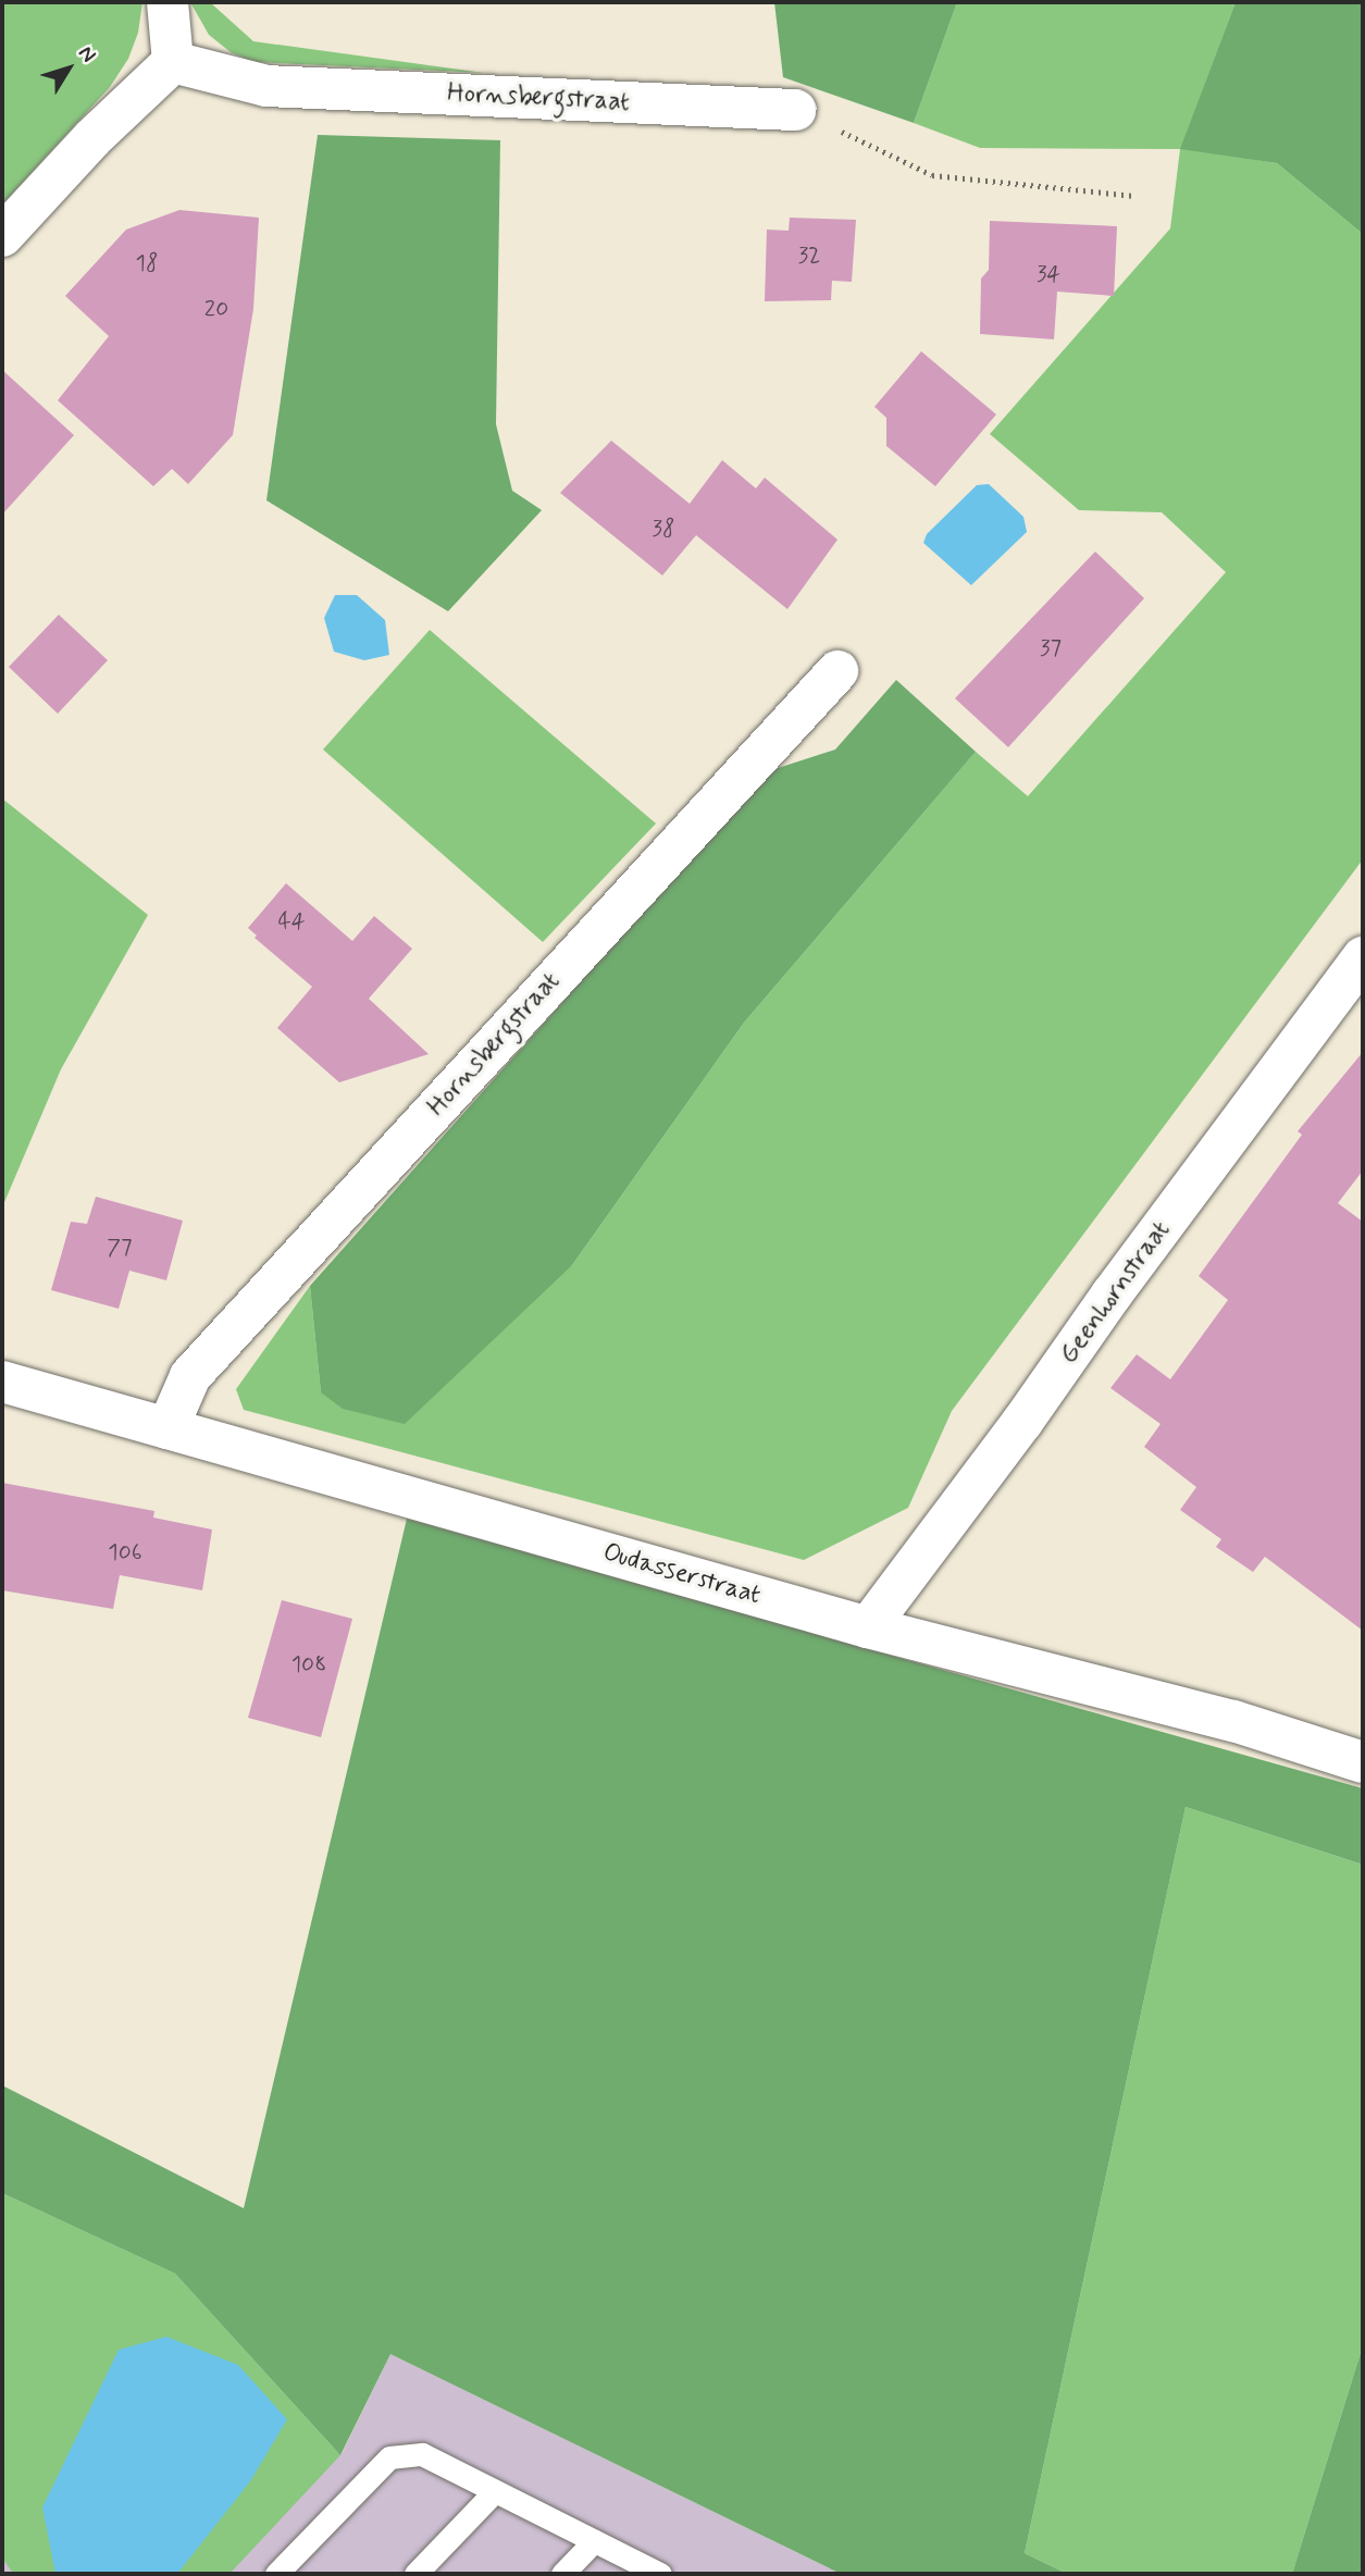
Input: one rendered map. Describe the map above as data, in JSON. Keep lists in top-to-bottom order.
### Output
{
  "streets": {
    "street": ["Hornsbergstraat", "Geenhornstraat", "Oudasserstraat"]
  },
  "crossings": [
    ["Hornsbergstraat", "Oudasserstraat"],
    ["Geenhornstraat", "Oudasserstraat"]
  ],
  "house_numbers": [
    "32",
    "18",
    "34",
    "20",
    "38",
    "37",
    "44",
    "77",
    "106",
    "108"
  ],
  "north": "top right"
}
